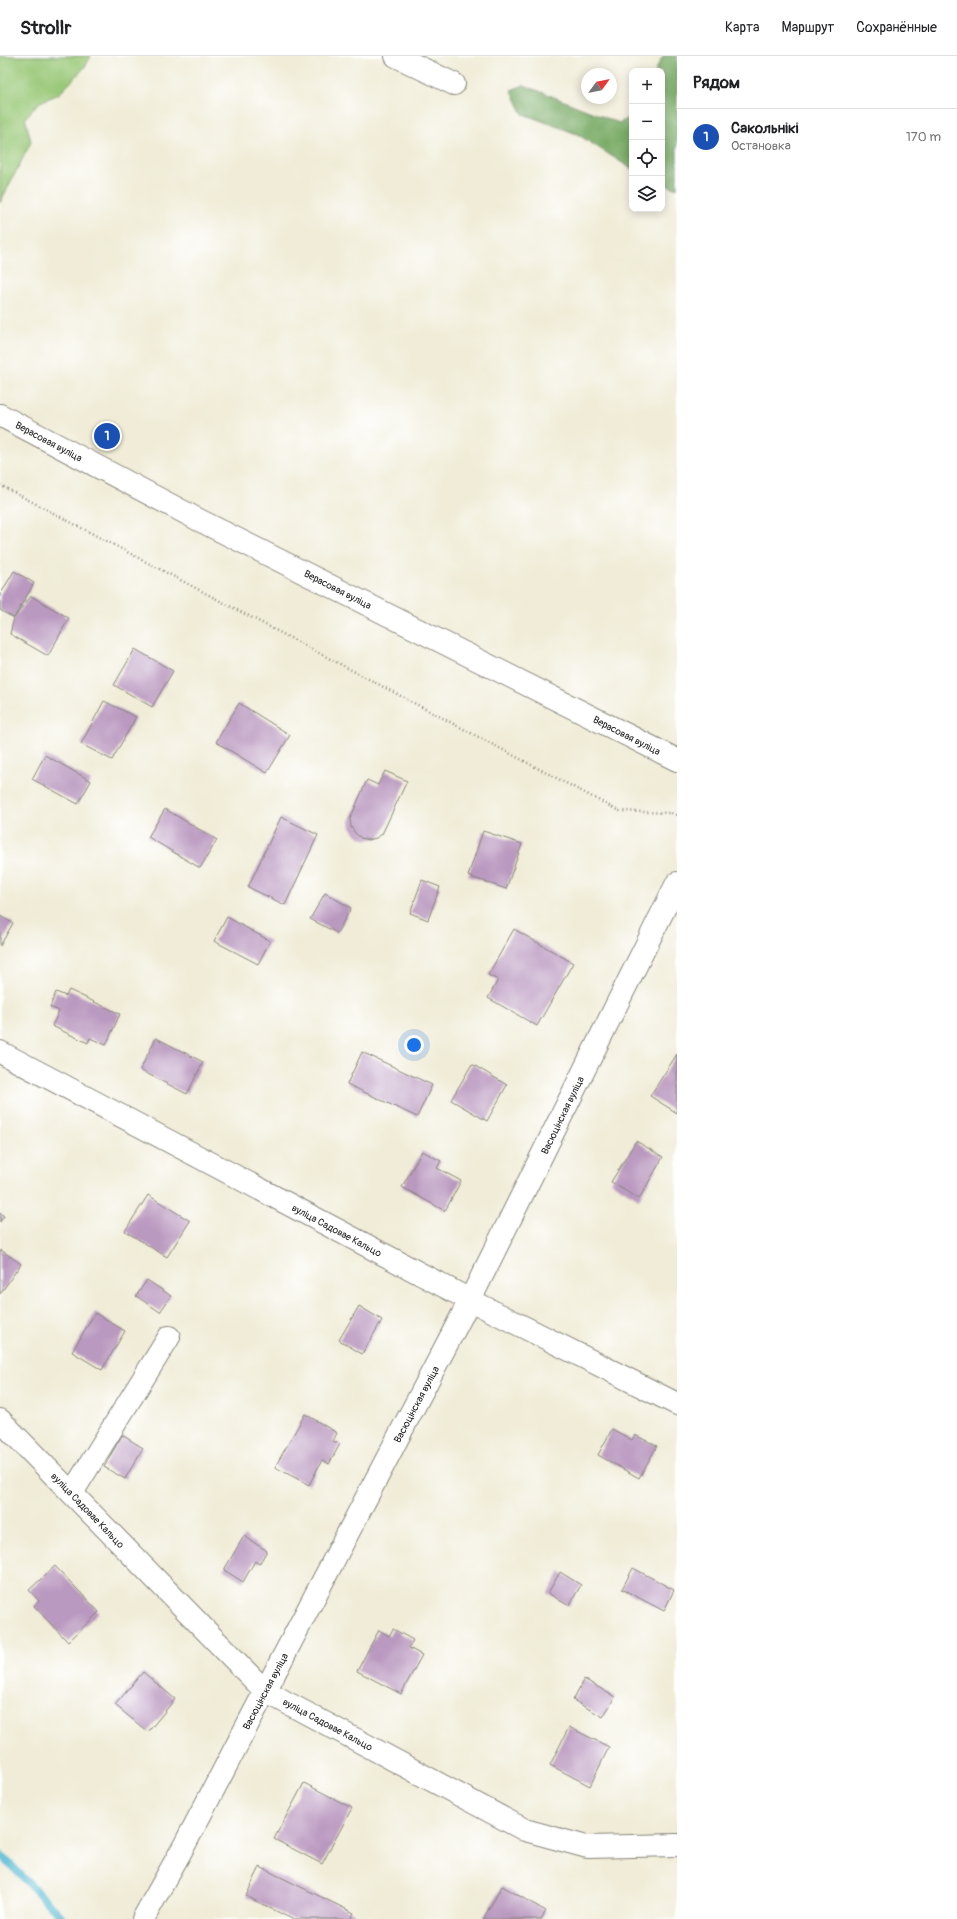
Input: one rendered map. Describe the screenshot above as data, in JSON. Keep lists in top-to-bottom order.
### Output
{
  "streets": {
    "street": ["Верасовая вуліца", "Васюцінская вуліца", "вуліца Садовае Кальцо"]
  },
  "crossings": [
    ["Васюцінская вуліца", "вуліца Садовае Кальцо"]
  ],
  "north": "top right",
  "page": {
    "header": "Strollr",
    "nav": ["Карта", "Маршрут", "Сохранённые"],
    "heading": "Рядом",
    "map_buttons": ["+", "−"],
    "list": [
      {
        "mark": "1",
        "name": "Сакольнікі",
        "note": "Остановка",
        "value": "170 m"
      }
    ],
    "pins": "1"
  }
}
